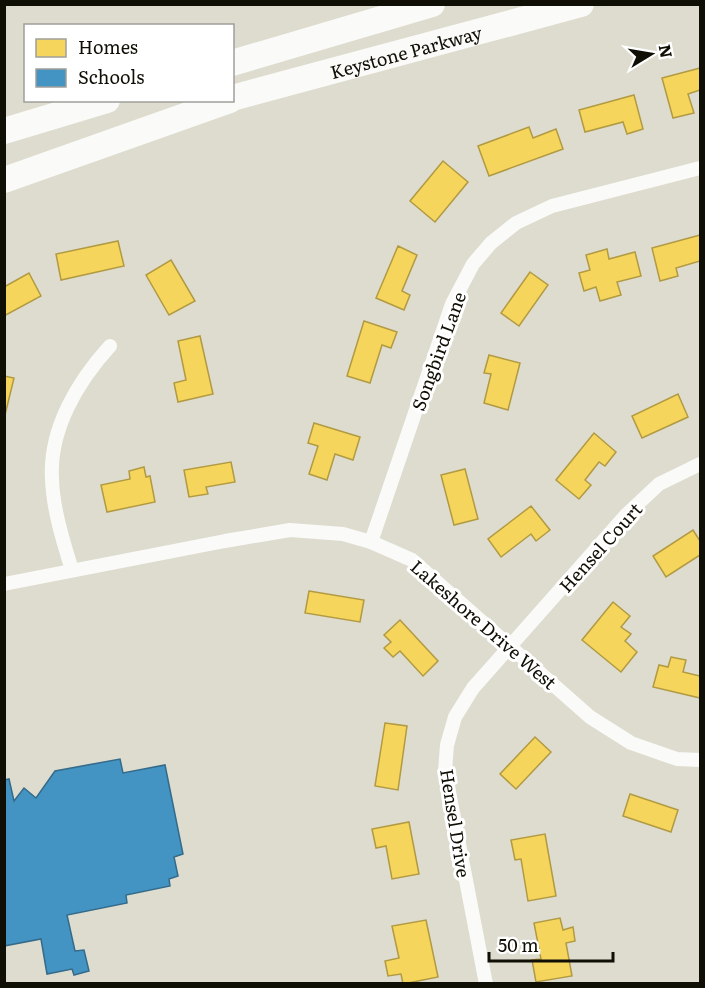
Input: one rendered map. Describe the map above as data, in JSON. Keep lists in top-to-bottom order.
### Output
{
  "streets": {
    "highway": ["Keystone Parkway"],
    "street": [
      "Songbird Lane",
      "Hensel Court",
      "Lakeshore Drive West",
      "Hensel Drive"
    ]
  },
  "crossings": [
    ["Songbird Lane", "Lakeshore Drive West"],
    ["Hensel Court", "Lakeshore Drive West"],
    ["Hensel Court", "Hensel Drive"],
    ["Lakeshore Drive West", "Hensel Drive"]
  ],
  "legend": ["Homes", "Schools"],
  "scale_bar": "50 m",
  "north": "right"
}
